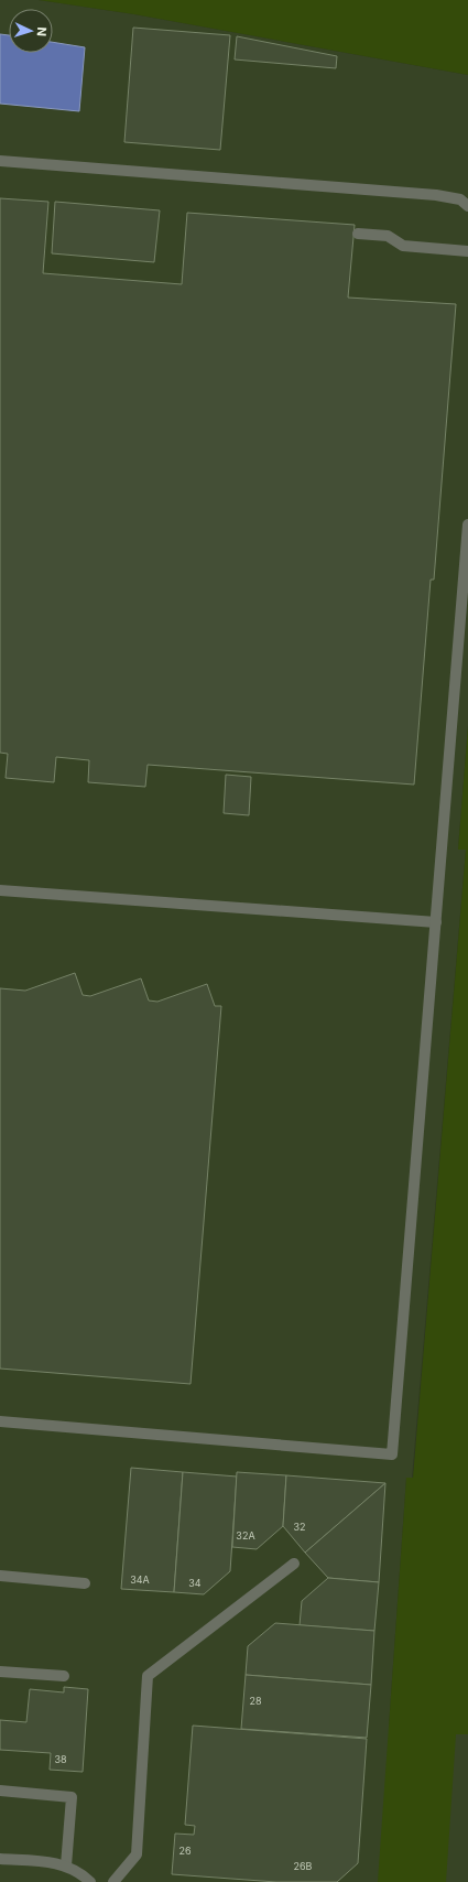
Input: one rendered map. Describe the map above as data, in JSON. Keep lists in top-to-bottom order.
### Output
{
  "house_numbers": [
    "32",
    "32A",
    "34A",
    "34",
    "28",
    "38",
    "26",
    "26B"
  ],
  "north": "right"
}
